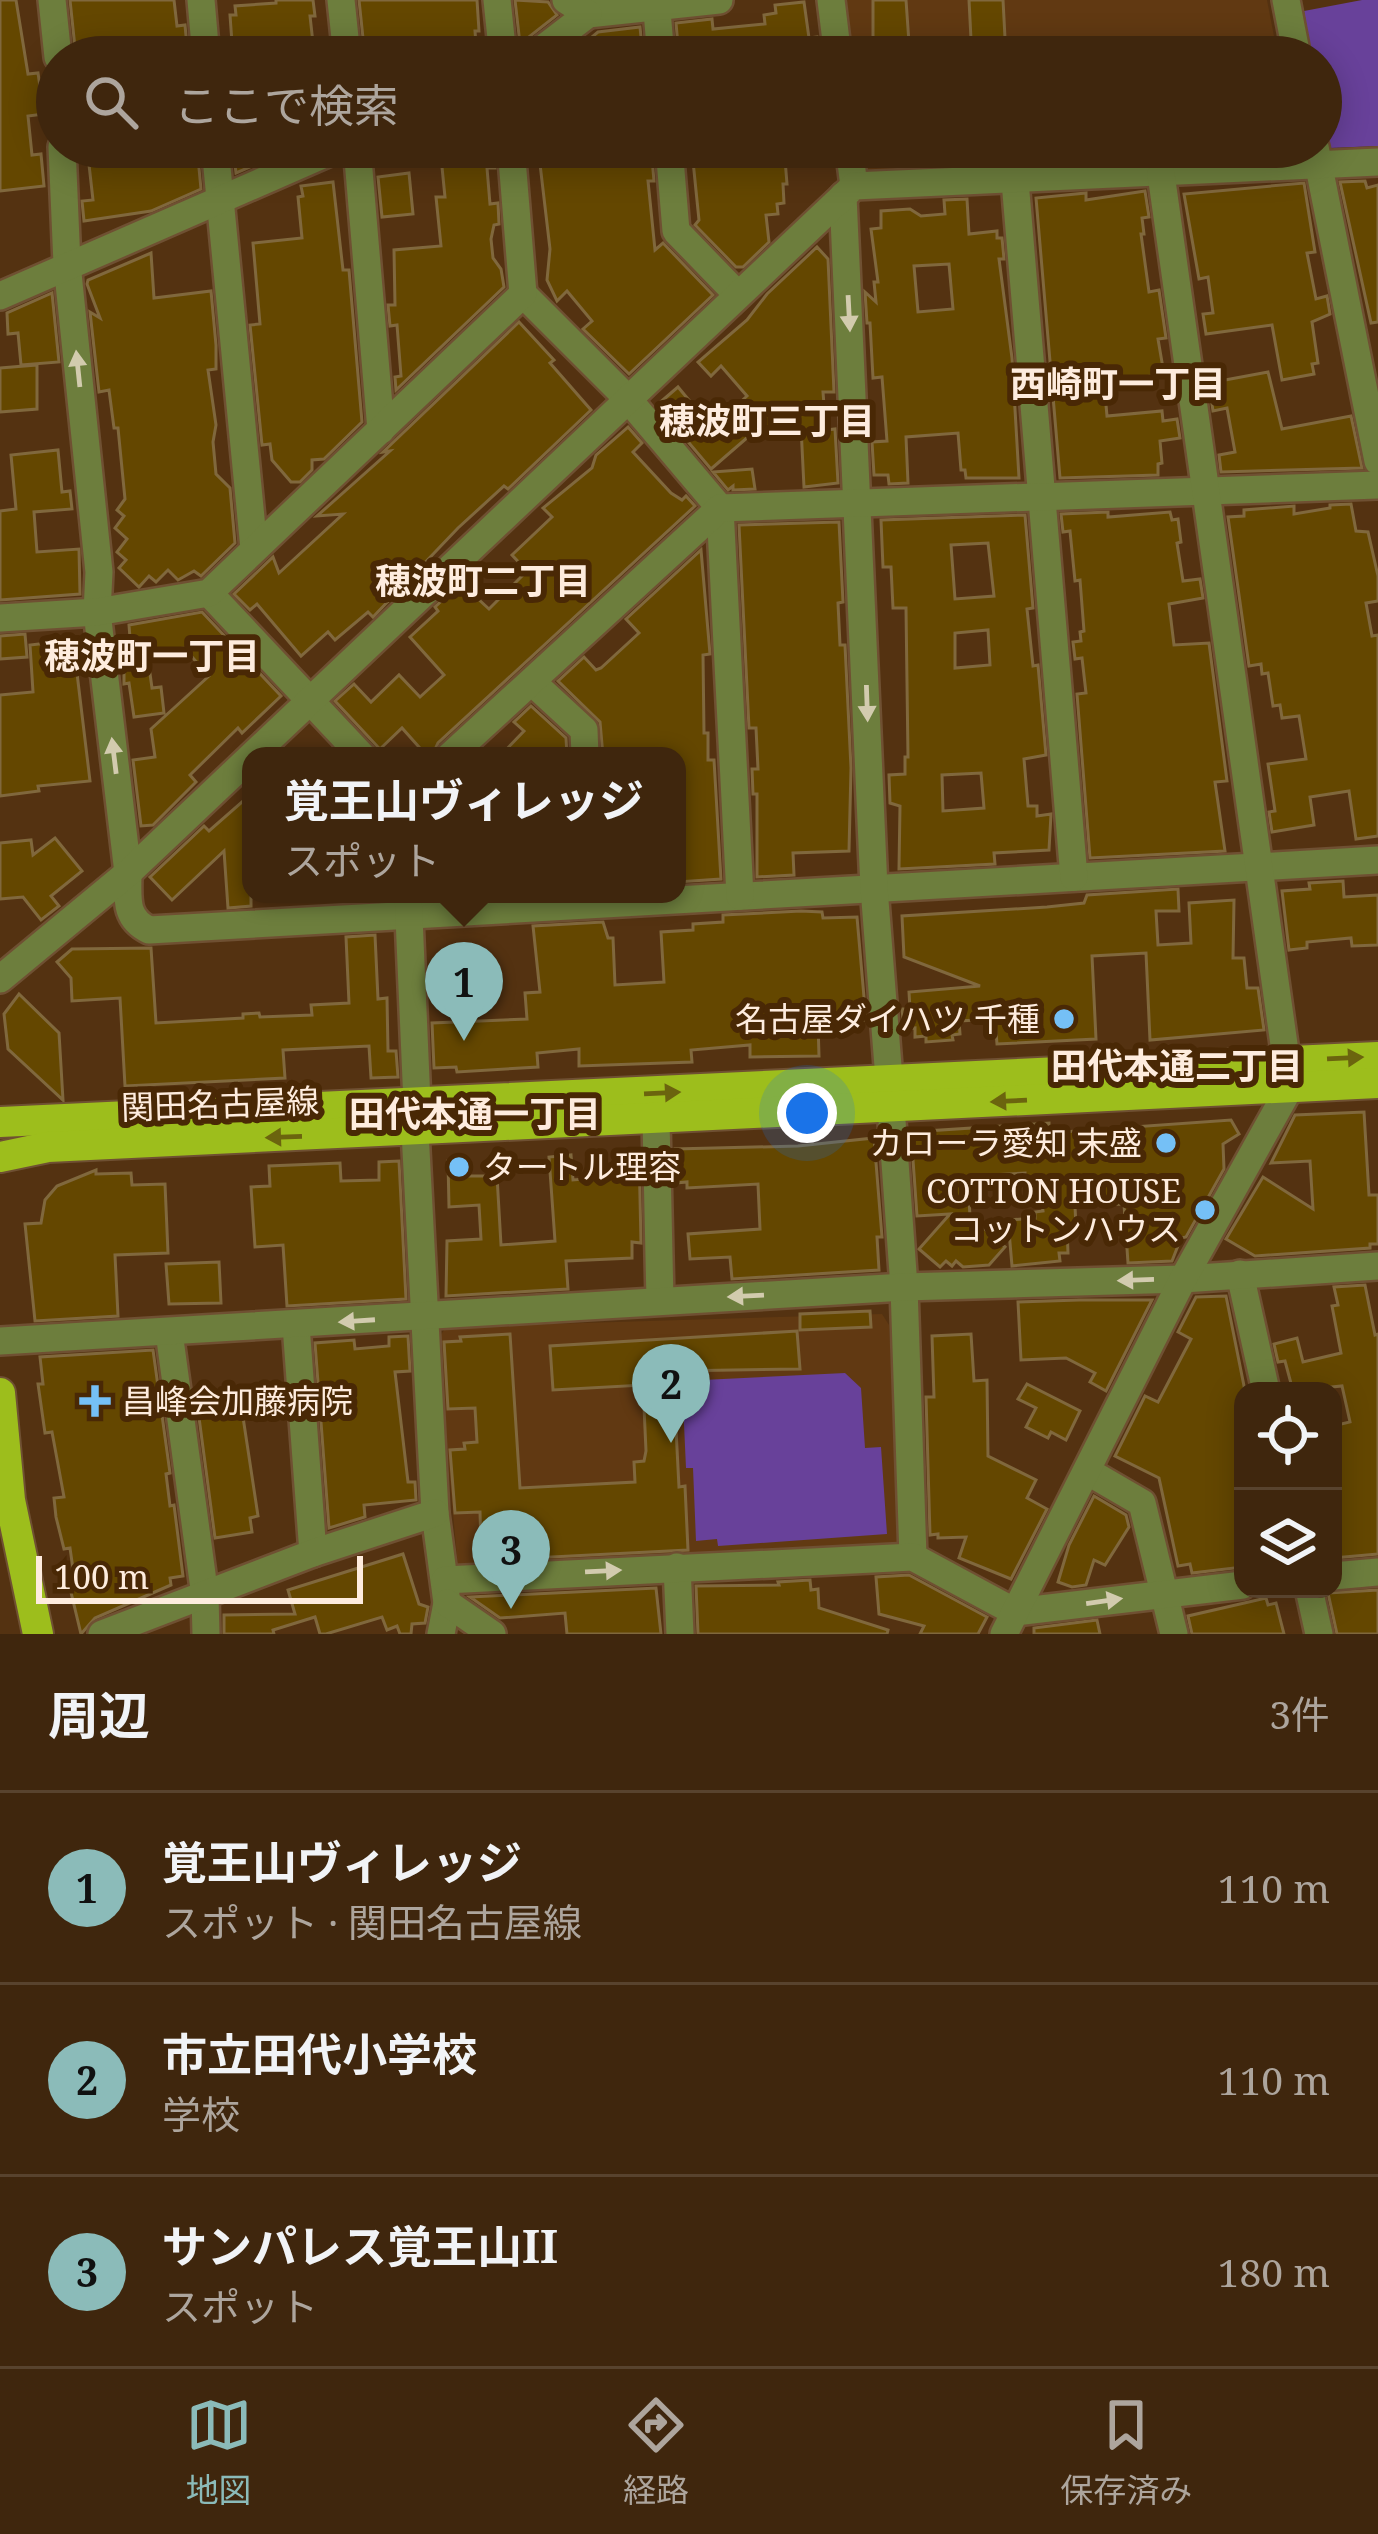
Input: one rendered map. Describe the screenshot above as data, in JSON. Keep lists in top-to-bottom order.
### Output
{
  "streets": {
    "main road": ["関田名古屋線"]
  },
  "districts": [
    "西崎町一丁目",
    "穂波町三丁目",
    "穂波町二丁目",
    "穂波町一丁目",
    "田代本通二丁目",
    "田代本通一丁目"
  ],
  "places": {
    "other": [
      "名古屋ダイハツ 千種",
      "カローラ愛知 末盛",
      "タートル理容",
      "COTTON HOUSE コットンハウス"
    ],
    "health": ["昌峰会加藤病院"]
  },
  "scale_bar": "100 m",
  "page": {
    "search": "ここで検索",
    "popup": ["覚王山ヴィレッジ", "スポット"],
    "pins": ["1", "2", "3"],
    "scale": "100 m",
    "heading": ["周辺", "3件"],
    "list": [
      {
        "mark": "1",
        "name": "覚王山ヴィレッジ",
        "note": "スポット · 関田名古屋線",
        "value": "110 m"
      },
      {
        "mark": "2",
        "name": "市立田代小学校",
        "note": "学校",
        "value": "110 m"
      },
      {
        "mark": "3",
        "name": "サンパレス覚王山II",
        "note": "スポット",
        "value": "180 m"
      }
    ],
    "nav": ["地図", "経路", "保存済み"]
  }
}
